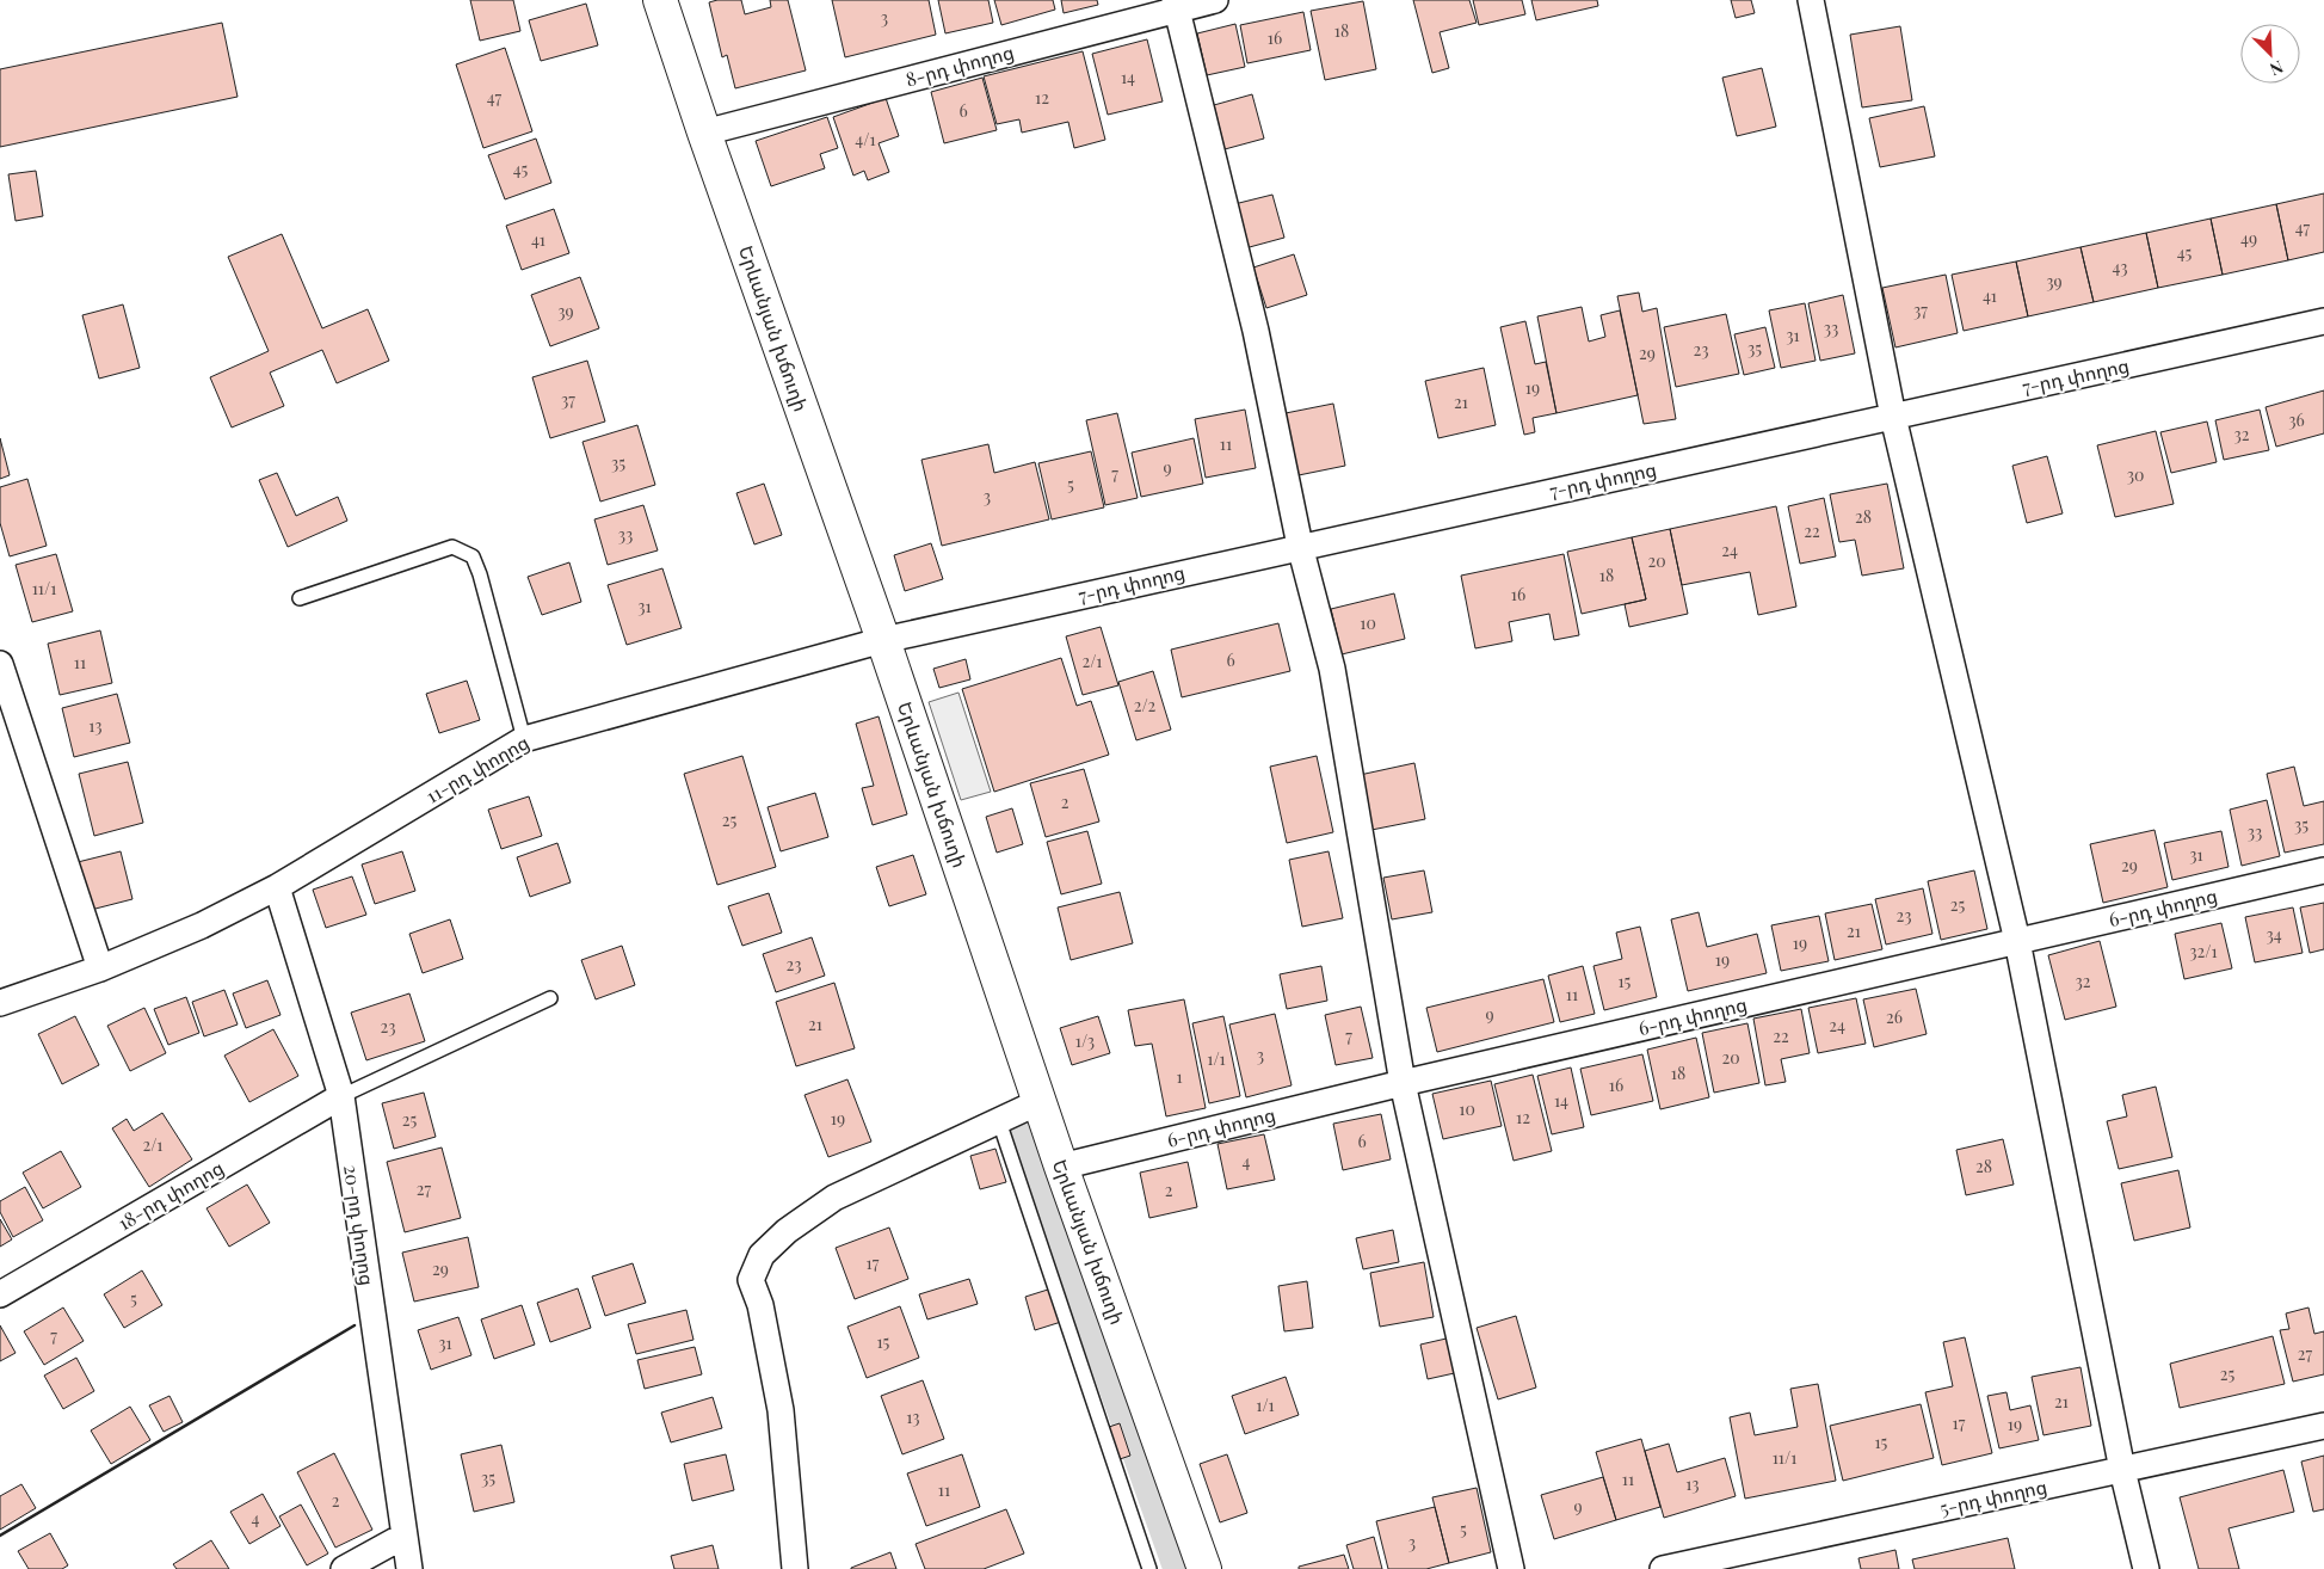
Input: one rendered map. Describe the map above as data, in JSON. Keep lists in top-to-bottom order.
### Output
{
  "streets": {
    "main road": ["Երևանյան խճուղի"],
    "street": [
      "8-րդ փողոց",
      "7-րդ փողոց",
      "11-րդ փողոց",
      "6-րդ փողոց",
      "18-րդ փողոց",
      "20-րդ փողոց",
      "5-րդ փողոց"
    ]
  },
  "crossings": [
    ["8-րդ փողոց", "Երևանյան խճուղի"],
    ["Երևանյան խճուղի", "7-րդ փողոց"],
    ["Երևանյան խճուղի", "11-րդ փողոց"],
    ["Երևանյան խճուղի", "6-րդ փողոց"],
    ["7-րդ փողոց", "11-րդ փողոց"],
    ["11-րդ փողոց", "20-րդ փողոց"],
    ["18-րդ փողոց", "20-րդ փողոց"]
  ],
  "house_numbers": [
    "3",
    "18",
    "16",
    "14",
    "47",
    "12",
    "6",
    "4/1",
    "45",
    "47",
    "49",
    "41",
    "45",
    "43",
    "39",
    "41",
    "37",
    "39",
    "33",
    "31",
    "35",
    "23",
    "29",
    "19",
    "37",
    "21",
    "36",
    "32",
    "11",
    "35",
    "9",
    "7",
    "30",
    "5",
    "3",
    "28",
    "22",
    "33",
    "24",
    "20",
    "18",
    "11/1",
    "16",
    "31",
    "10",
    "6",
    "2/1",
    "11",
    "2/2",
    "13",
    "2",
    "25",
    "35",
    "33",
    "31",
    "29",
    "25",
    "23",
    "21",
    "34",
    "19",
    "32/1",
    "19",
    "23",
    "15",
    "32",
    "11",
    "9",
    "26",
    "21",
    "24",
    "23",
    "7",
    "22",
    "1/3",
    "3",
    "20",
    "1/1",
    "18",
    "1",
    "16",
    "14",
    "10",
    "12",
    "19",
    "25",
    "6",
    "2/1",
    "4",
    "28",
    "27",
    "2",
    "17",
    "29",
    "5",
    "7",
    "15",
    "31",
    "27",
    "25",
    "21",
    "1/1",
    "13",
    "17",
    "19",
    "15",
    "11/1",
    "35",
    "11",
    "13",
    "11",
    "2",
    "9",
    "4",
    "5",
    "3"
  ],
  "north": "bottom right"
}
